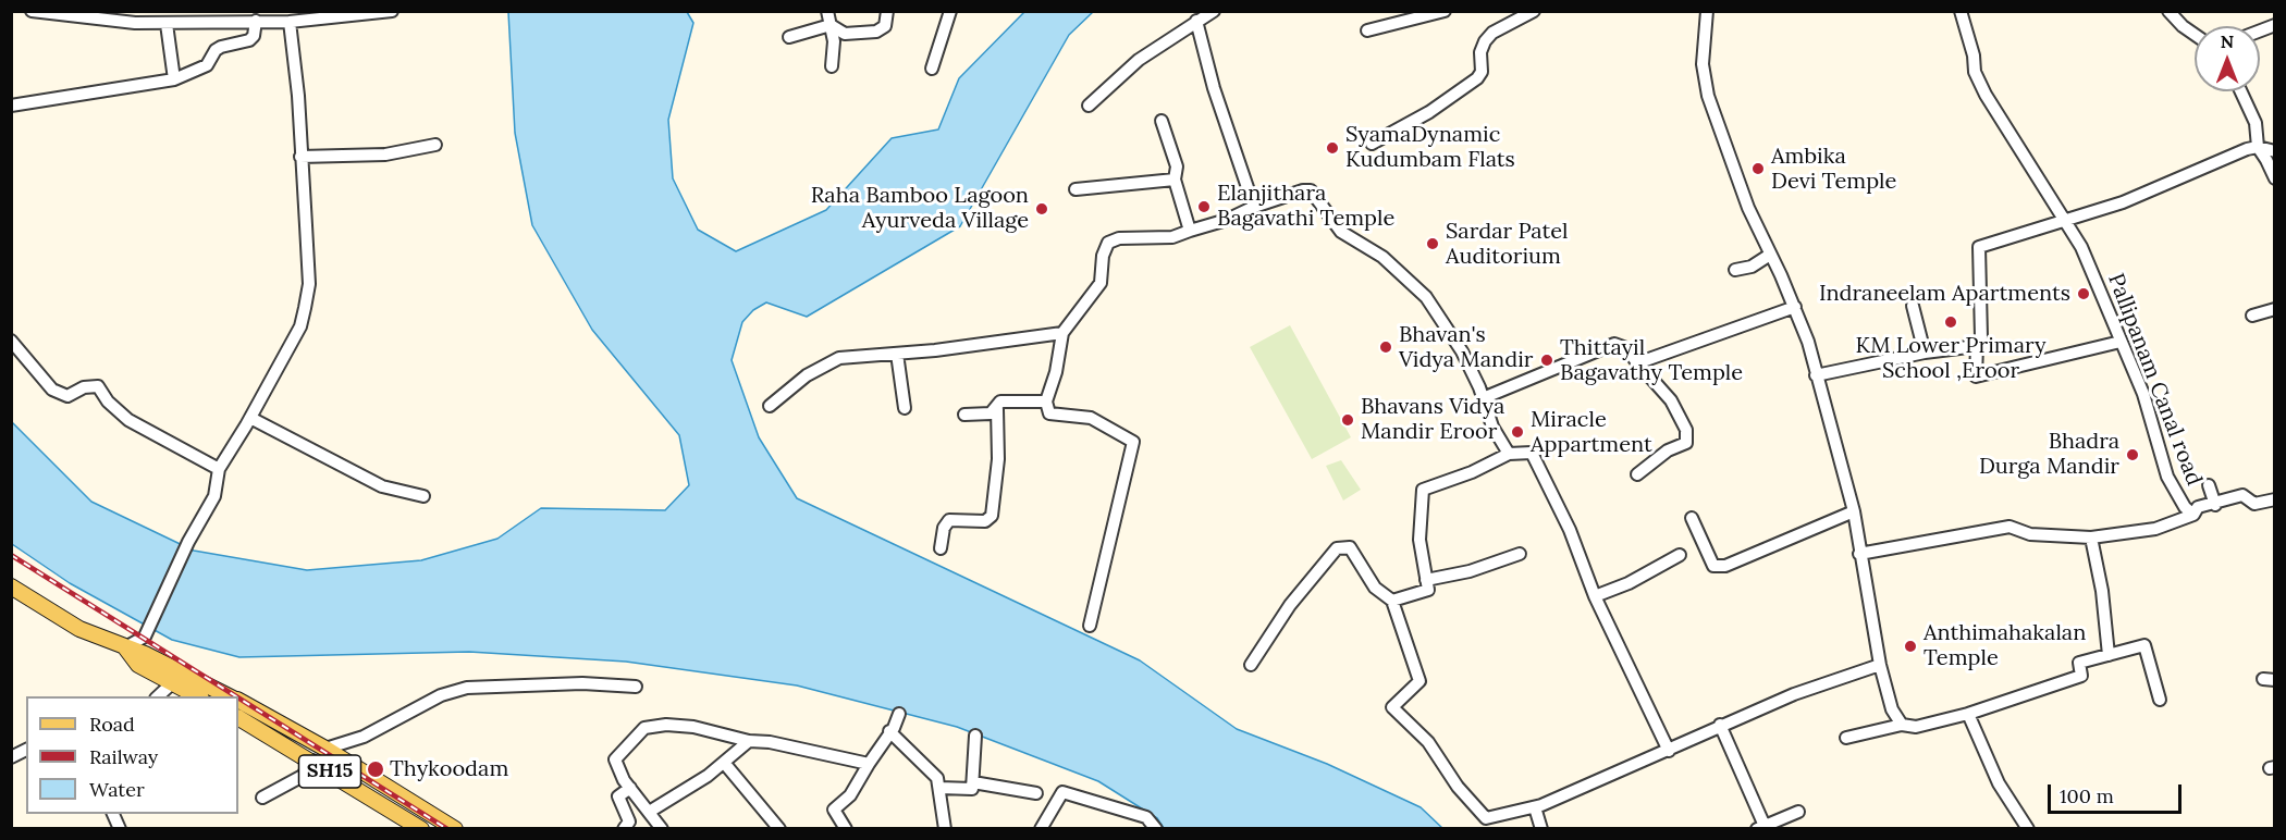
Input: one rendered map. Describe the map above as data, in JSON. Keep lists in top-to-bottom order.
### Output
{
  "streets": {
    "main road": ["SH15"],
    "street": ["Pallipanam Canal road"]
  },
  "places": [
    "SyamaDynamic Kudumbam Flats",
    "Ambika Devi Temple",
    "Elanjithara Bagavathi Temple",
    "Raha Bamboo Lagoon Ayurveda Village",
    "Sardar Patel Auditorium",
    "Indraneelam Apartments",
    "KM Lower Primary School ,Eroor",
    "Bhavan's Vidya Mandir",
    "Thittayil Bagavathy Temple",
    "Bhavans Vidya Mandir Eroor",
    "Miracle Appartment",
    "Bhadra Durga Mandir",
    "Anthimahakalan Temple",
    "Thykoodam"
  ],
  "legend": ["Road", "Railway", "Water"],
  "scale_bar": "100 m",
  "north": "top"
}
